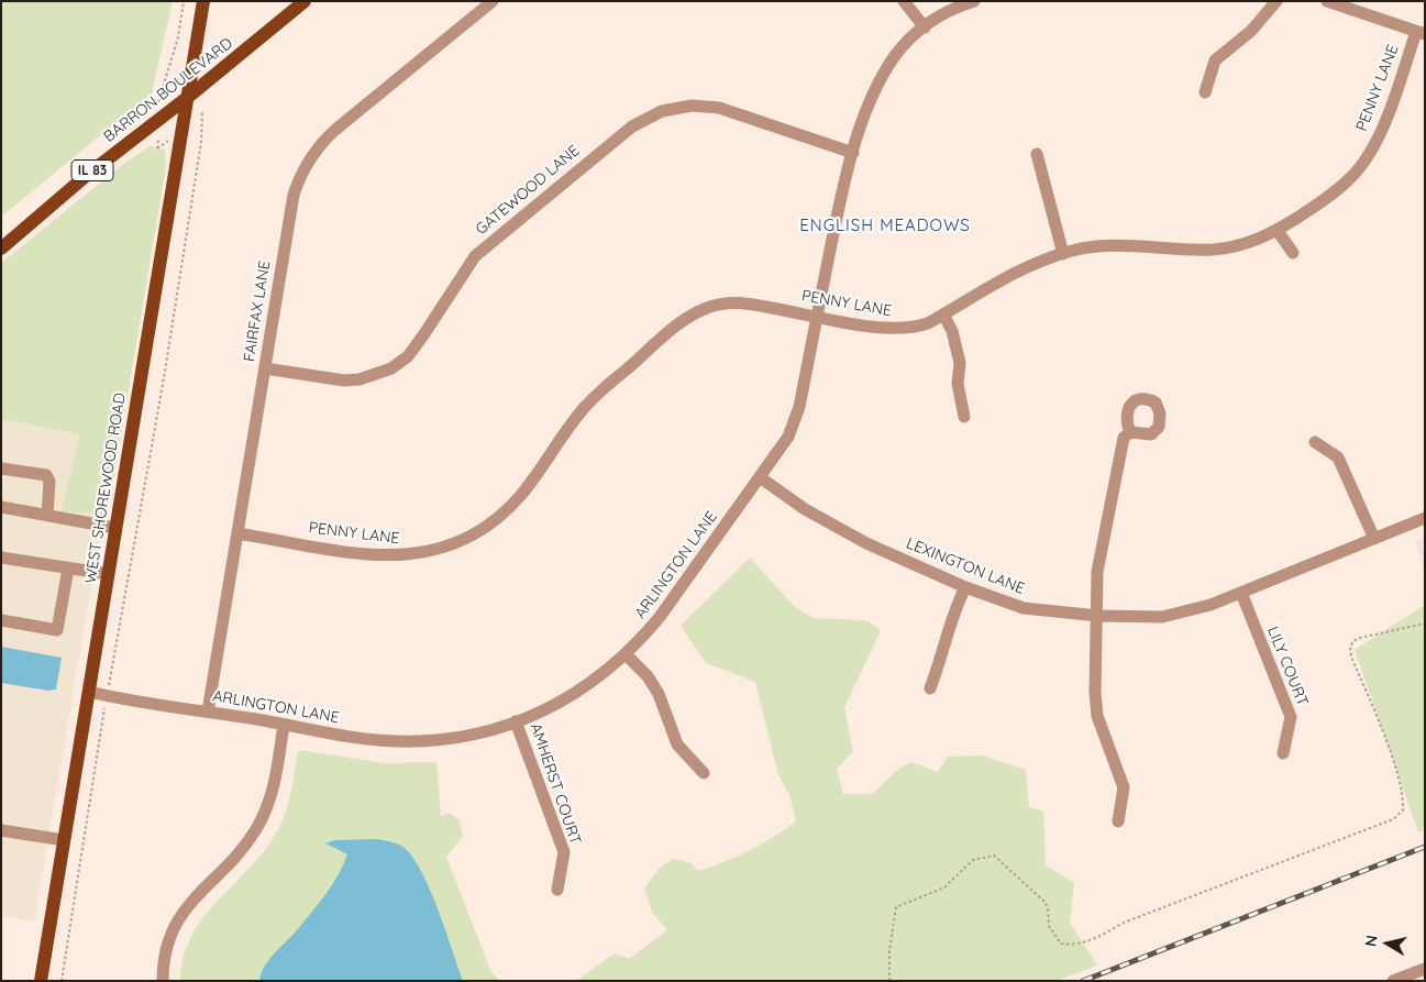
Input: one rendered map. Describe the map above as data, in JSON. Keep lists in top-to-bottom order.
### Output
{
  "streets": {
    "main road": ["BARRON BOULEVARD", "IL 83", "WEST SHOREWOOD ROAD"],
    "street": [
      "PENNY LANE",
      "GATEWOOD LANE",
      "FAIRFAX LANE",
      "ARLINGTON LANE",
      "LEXINGTON LANE",
      "LILY COURT",
      "AMHERST COURT"
    ]
  },
  "crossings": [
    ["PENNY LANE", "FAIRFAX LANE"],
    ["PENNY LANE", "ARLINGTON LANE"],
    ["BARRON BOULEVARD", "WEST SHOREWOOD ROAD"],
    ["GATEWOOD LANE", "FAIRFAX LANE"],
    ["GATEWOOD LANE", "ARLINGTON LANE"],
    ["FAIRFAX LANE", "ARLINGTON LANE"],
    ["WEST SHOREWOOD ROAD", "ARLINGTON LANE"],
    ["ARLINGTON LANE", "LEXINGTON LANE"],
    ["ARLINGTON LANE", "AMHERST COURT"],
    ["LEXINGTON LANE", "LILY COURT"]
  ],
  "districts": ["ENGLISH MEADOWS"],
  "north": "left"
}
